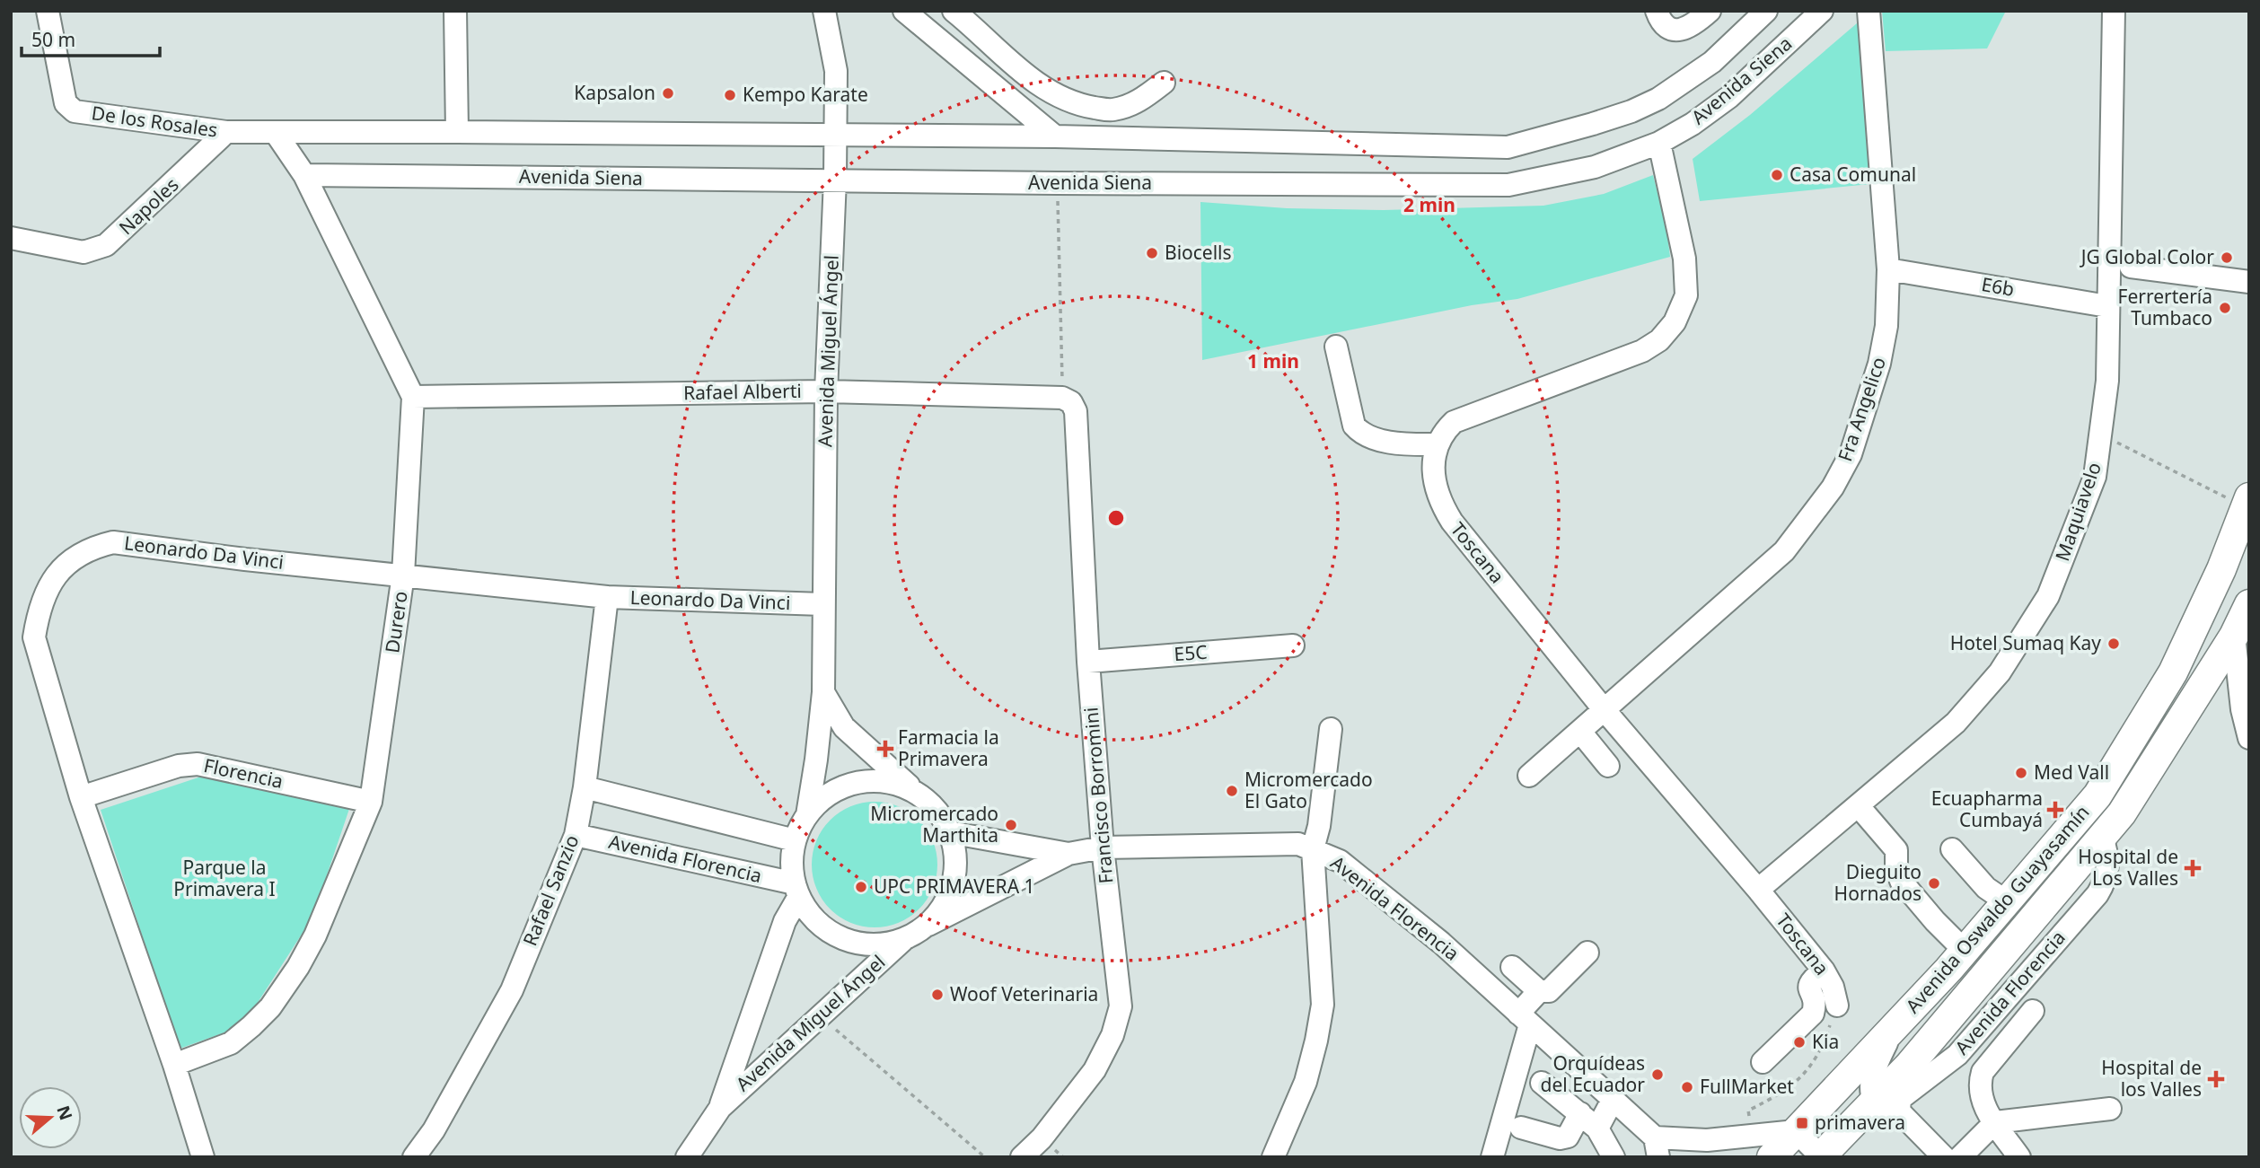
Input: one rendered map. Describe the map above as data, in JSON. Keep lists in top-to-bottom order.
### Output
{
  "streets": {
    "main road": ["Avenida Oswaldo Guayasamín"],
    "street": [
      "Avenida Siena",
      "De los Rosales",
      "Napoles",
      "E6b",
      "Avenida Miguel Ángel",
      "Rafael Alberti",
      "Fra Angelico",
      "Maquiavelo",
      "Leonardo Da Vinci",
      "Toscana",
      "Durero",
      "E5C",
      "Florencia",
      "Francisco Borromini",
      "Avenida Florencia",
      "Rafael Sanzio"
    ]
  },
  "crossings": [
    ["Avenida Siena", "Avenida Miguel Ángel"],
    ["Avenida Siena", "Durero"],
    ["De los Rosales", "Napoles"],
    ["E6b", "Fra Angelico"],
    ["E6b", "Maquiavelo"],
    ["Avenida Miguel Ángel", "Rafael Alberti"],
    ["Avenida Miguel Ángel", "Leonardo Da Vinci"],
    ["Avenida Miguel Ángel", "Avenida Florencia"],
    ["Rafael Alberti", "Durero"],
    ["Rafael Alberti", "Francisco Borromini"],
    ["Fra Angelico", "Toscana"],
    ["Maquiavelo", "Toscana"],
    ["Leonardo Da Vinci", "Durero"],
    ["Leonardo Da Vinci", "Florencia"],
    ["Leonardo Da Vinci", "Rafael Sanzio"],
    ["Durero", "Florencia"],
    ["E5C", "Francisco Borromini"],
    ["Francisco Borromini", "Avenida Florencia"],
    ["Avenida Florencia", "Rafael Sanzio"],
    ["Avenida Florencia", "Avenida Oswaldo Guayasamín"]
  ],
  "parks": ["Parque la Primavera I"],
  "places": {
    "other": [
      "Kapsalon",
      "Kempo Karate",
      "Casa Comunal",
      "Biocells",
      "JG Global Color",
      "Ferrertería Tumbaco",
      "Hotel Sumaq Kay",
      "Med Vall",
      "Micromercado El Gato",
      "Micromercado Marthita",
      "Dieguito Hornados",
      "UPC PRIMAVERA 1",
      "Woof Veterinaria",
      "Kia",
      "Orquídeas del Ecuador",
      "FullMarket"
    ],
    "health": [
      "Farmacia la Primavera",
      "Ecuapharma Cumbayá",
      "Hospital de Los Valles",
      "Hospital de los Valles"
    ],
    "transit": ["primavera"]
  },
  "scale_bar": "50 m",
  "north": "right",
  "rings": ["2 min", "1 min"]
}
